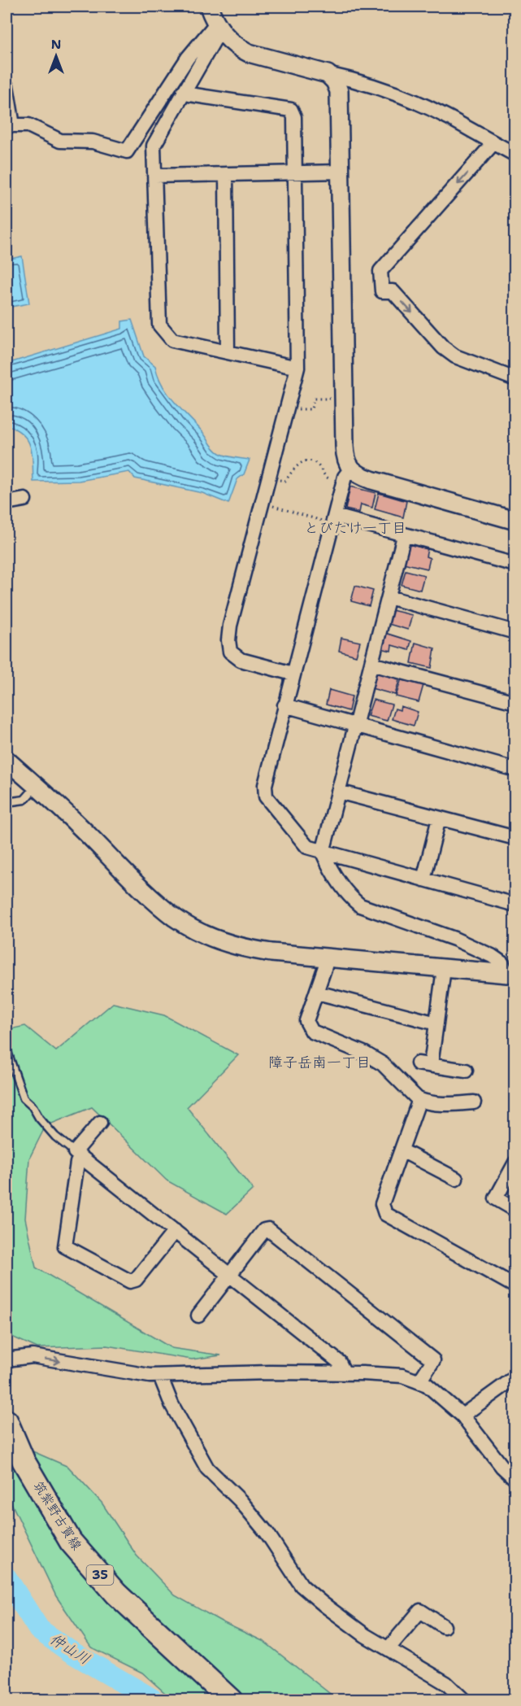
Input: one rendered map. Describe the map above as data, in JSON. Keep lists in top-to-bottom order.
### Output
{
  "streets": {
    "main road": ["筑紫野古賀線", "35"]
  },
  "districts": ["とびたけ一丁目", "障子岳南一丁目"],
  "water": ["仲山川"],
  "north": "top"
}
